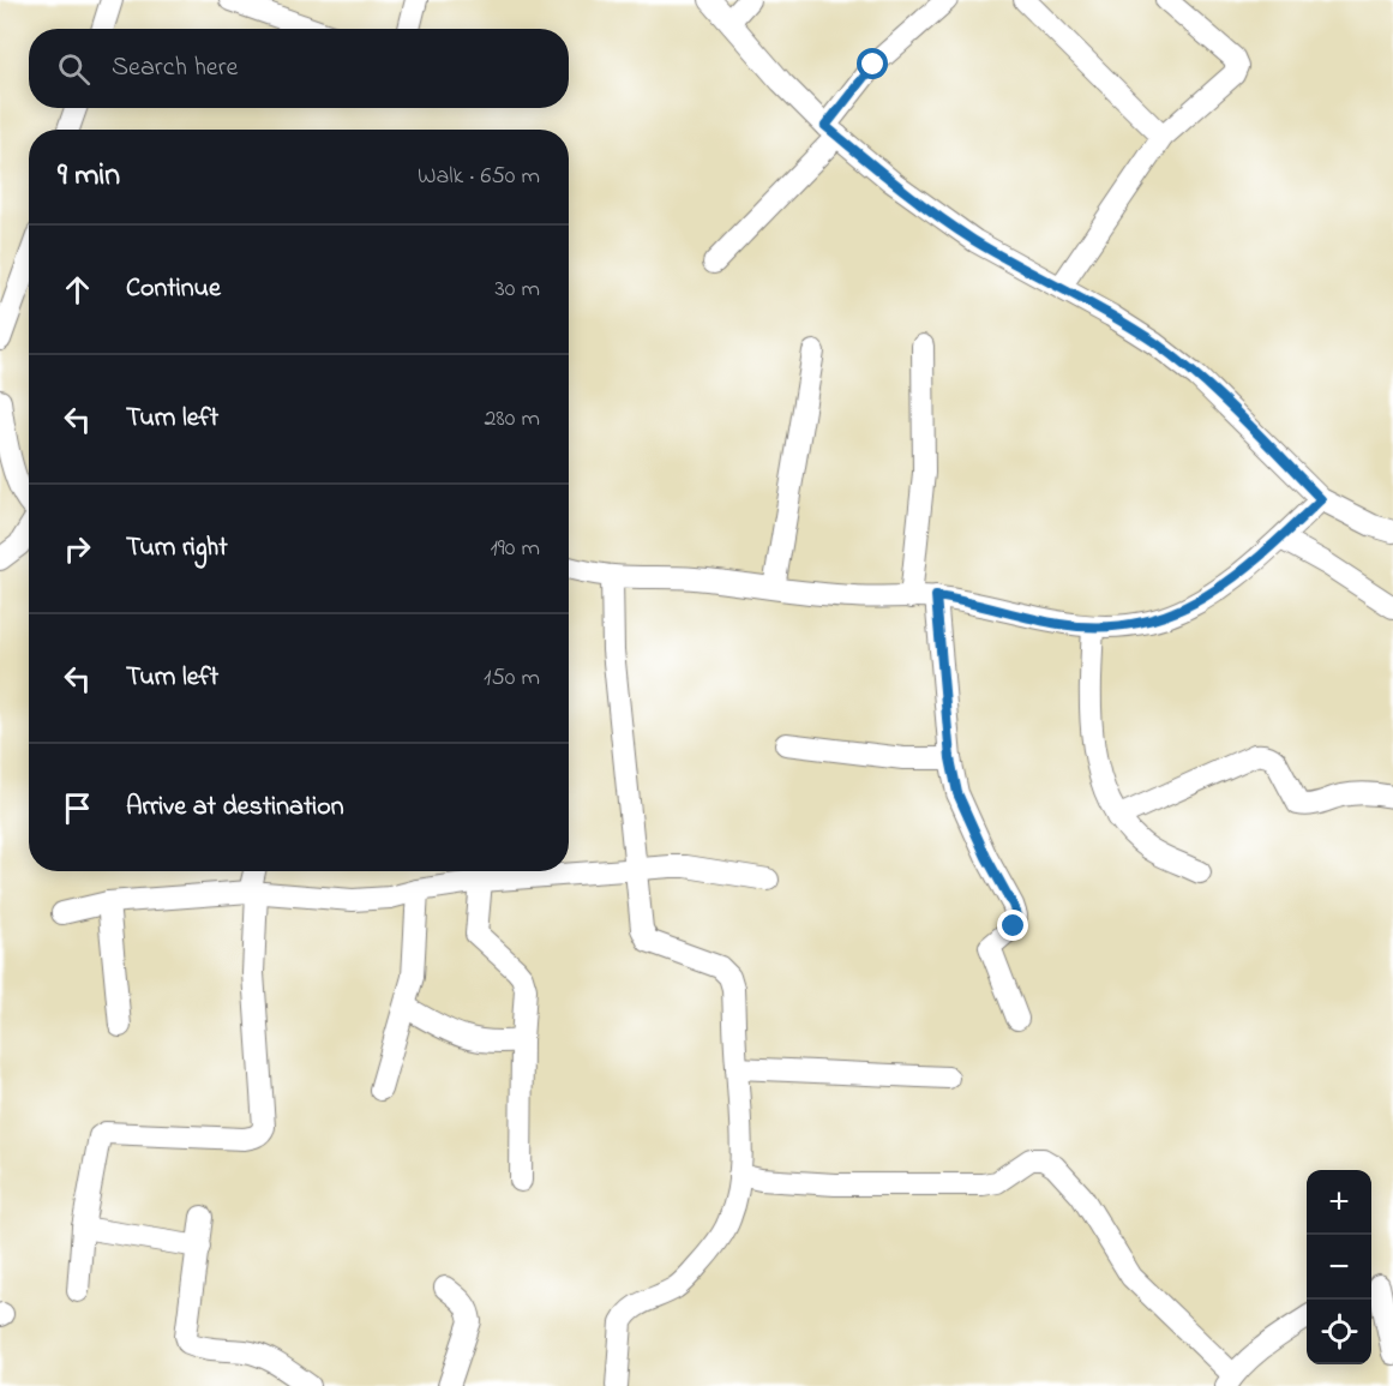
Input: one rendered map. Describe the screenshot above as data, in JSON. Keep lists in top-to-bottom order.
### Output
{
  "page": {
    "search": "Search here",
    "heading": ["9 min", "Walk · 650 m"],
    "list": [
      ["Continue", "30 m"],
      ["Turn left", "280 m"],
      ["Turn right", "190 m"],
      ["Turn left", "150 m"],
      "Arrive at destination"
    ],
    "map_buttons": ["+", "−"]
  }
}
